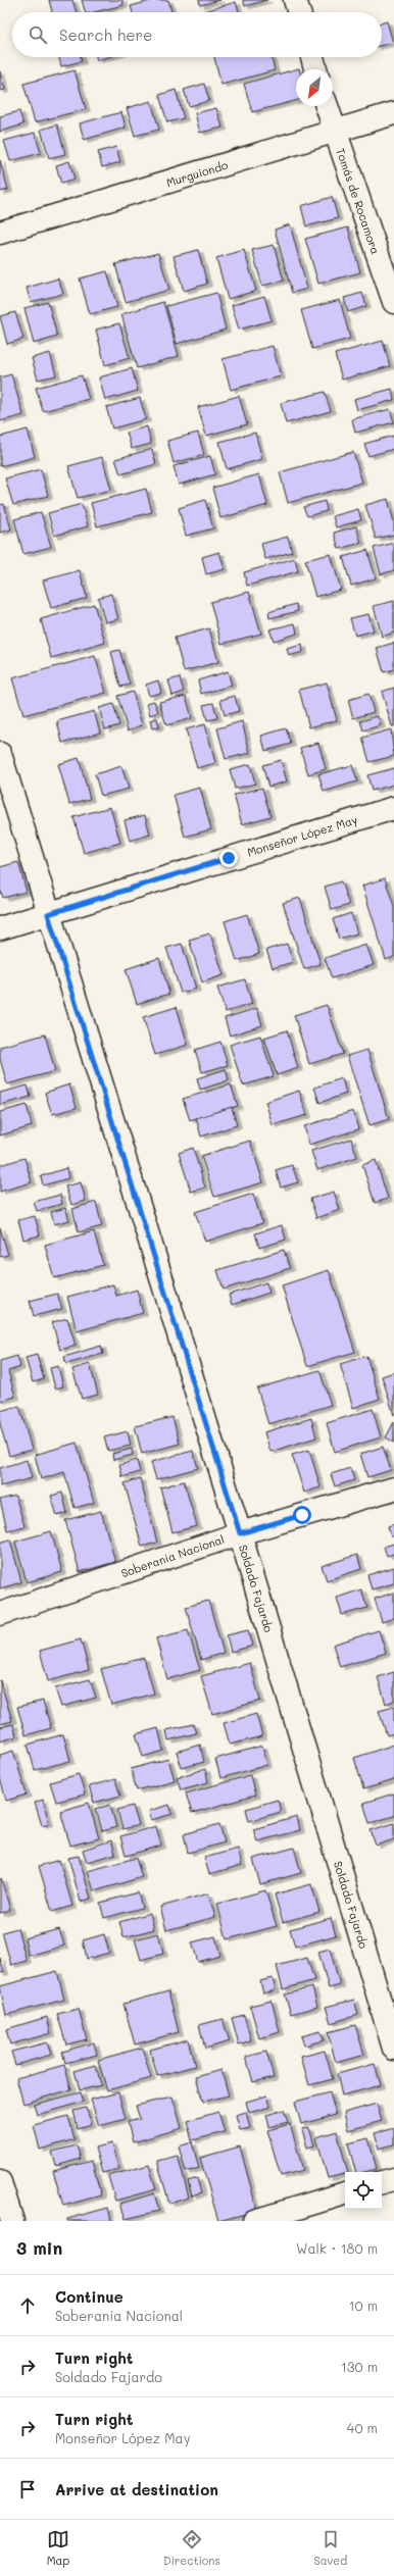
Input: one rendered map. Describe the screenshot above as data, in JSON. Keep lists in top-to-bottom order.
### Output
{
  "streets": {
    "street": [
      "Murguiondo",
      "Tomás de Rocamora",
      "Monseñor López May",
      "Soberanía Nacional",
      "Soldado Fajardo"
    ]
  },
  "crossings": [
    ["Murguiondo", "Tomás de Rocamora"],
    ["Monseñor López May", "Soldado Fajardo"],
    ["Soberanía Nacional", "Soldado Fajardo"]
  ],
  "north": "bottom left",
  "page": {
    "search": "Search here",
    "heading": ["3 min", "Walk · 180 m"],
    "list": [
      ["Continue", "Soberanía Nacional", "10 m"],
      ["Turn right", "Soldado Fajardo", "130 m"],
      ["Turn right", "Monseñor López May", "40 m"],
      "Arrive at destination"
    ],
    "nav": ["Map", "Directions", "Saved"]
  }
}
